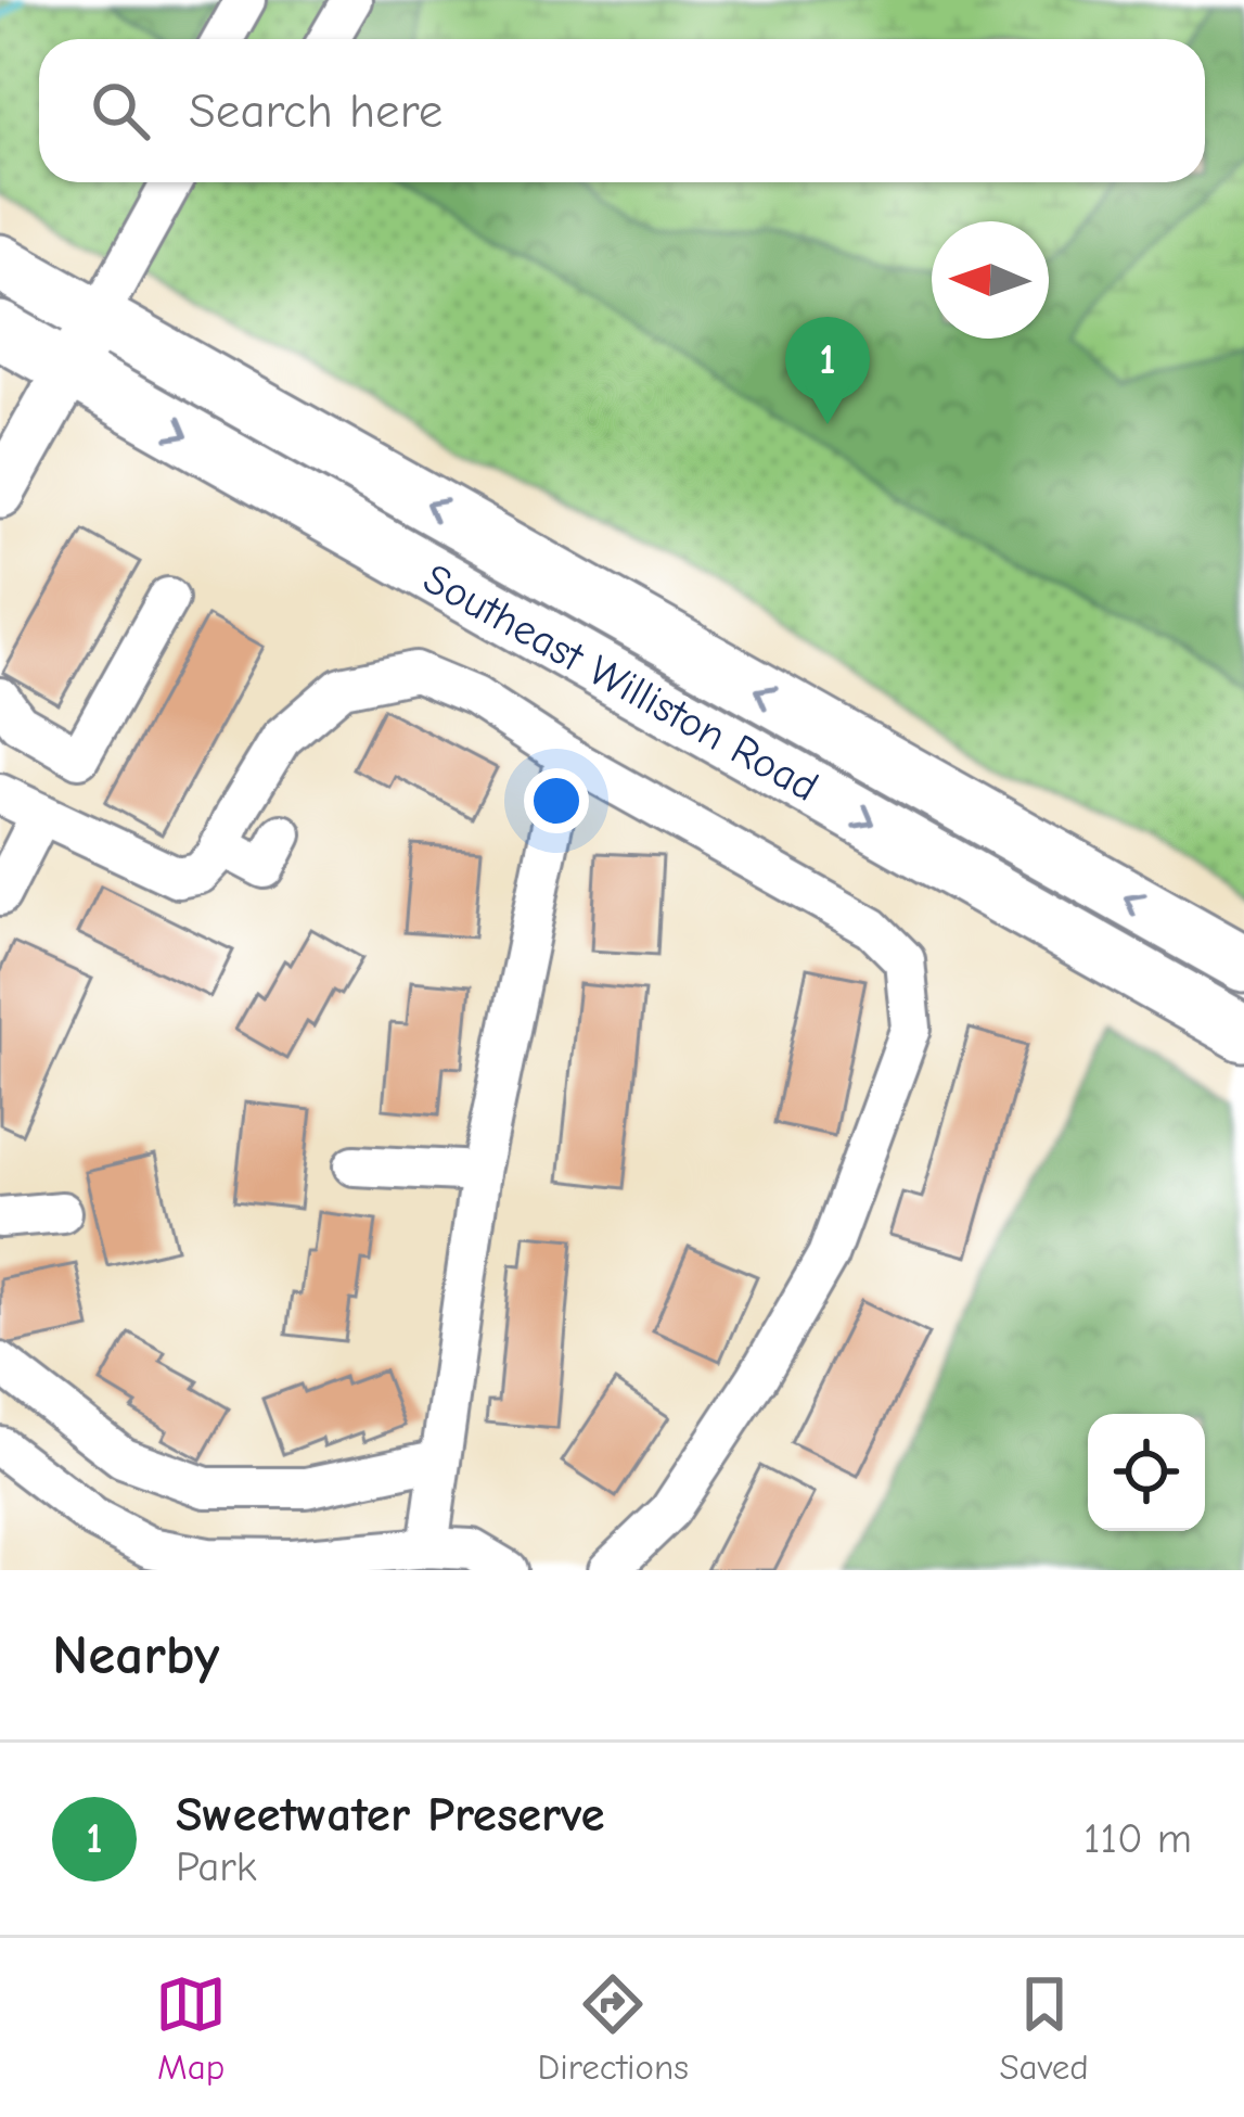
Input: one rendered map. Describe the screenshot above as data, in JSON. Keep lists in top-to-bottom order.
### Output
{
  "streets": {
    "highway": ["Southeast Williston Road"]
  },
  "north": "left",
  "page": {
    "search": "Search here",
    "pins": "1",
    "heading": "Nearby",
    "list": [
      {
        "mark": "1",
        "name": "Sweetwater Preserve",
        "note": "Park",
        "value": "110 m"
      }
    ],
    "nav": ["Map", "Directions", "Saved"]
  }
}
